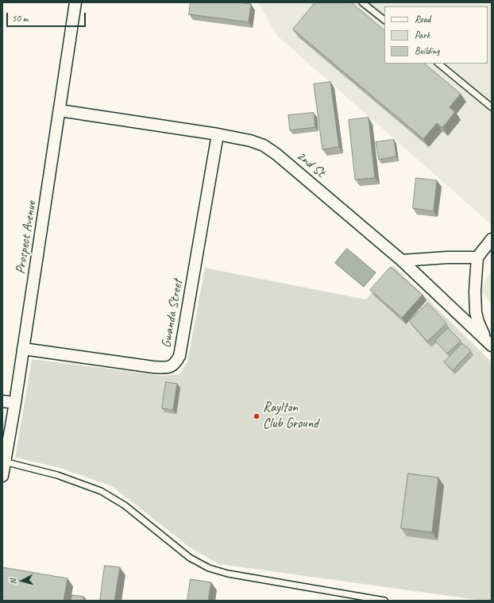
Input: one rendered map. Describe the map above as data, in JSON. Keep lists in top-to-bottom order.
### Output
{
  "streets": {
    "street": ["2nd St", "Prospect Avenue", "Gwanda Street"]
  },
  "crossings": [
    ["2nd St", "Prospect Avenue"],
    ["2nd St", "Gwanda Street"],
    ["Prospect Avenue", "Gwanda Street"]
  ],
  "places": ["Raylton Club Ground"],
  "legend": ["Road", "Park", "Building"],
  "scale_bar": "50 m",
  "north": "left"
}
